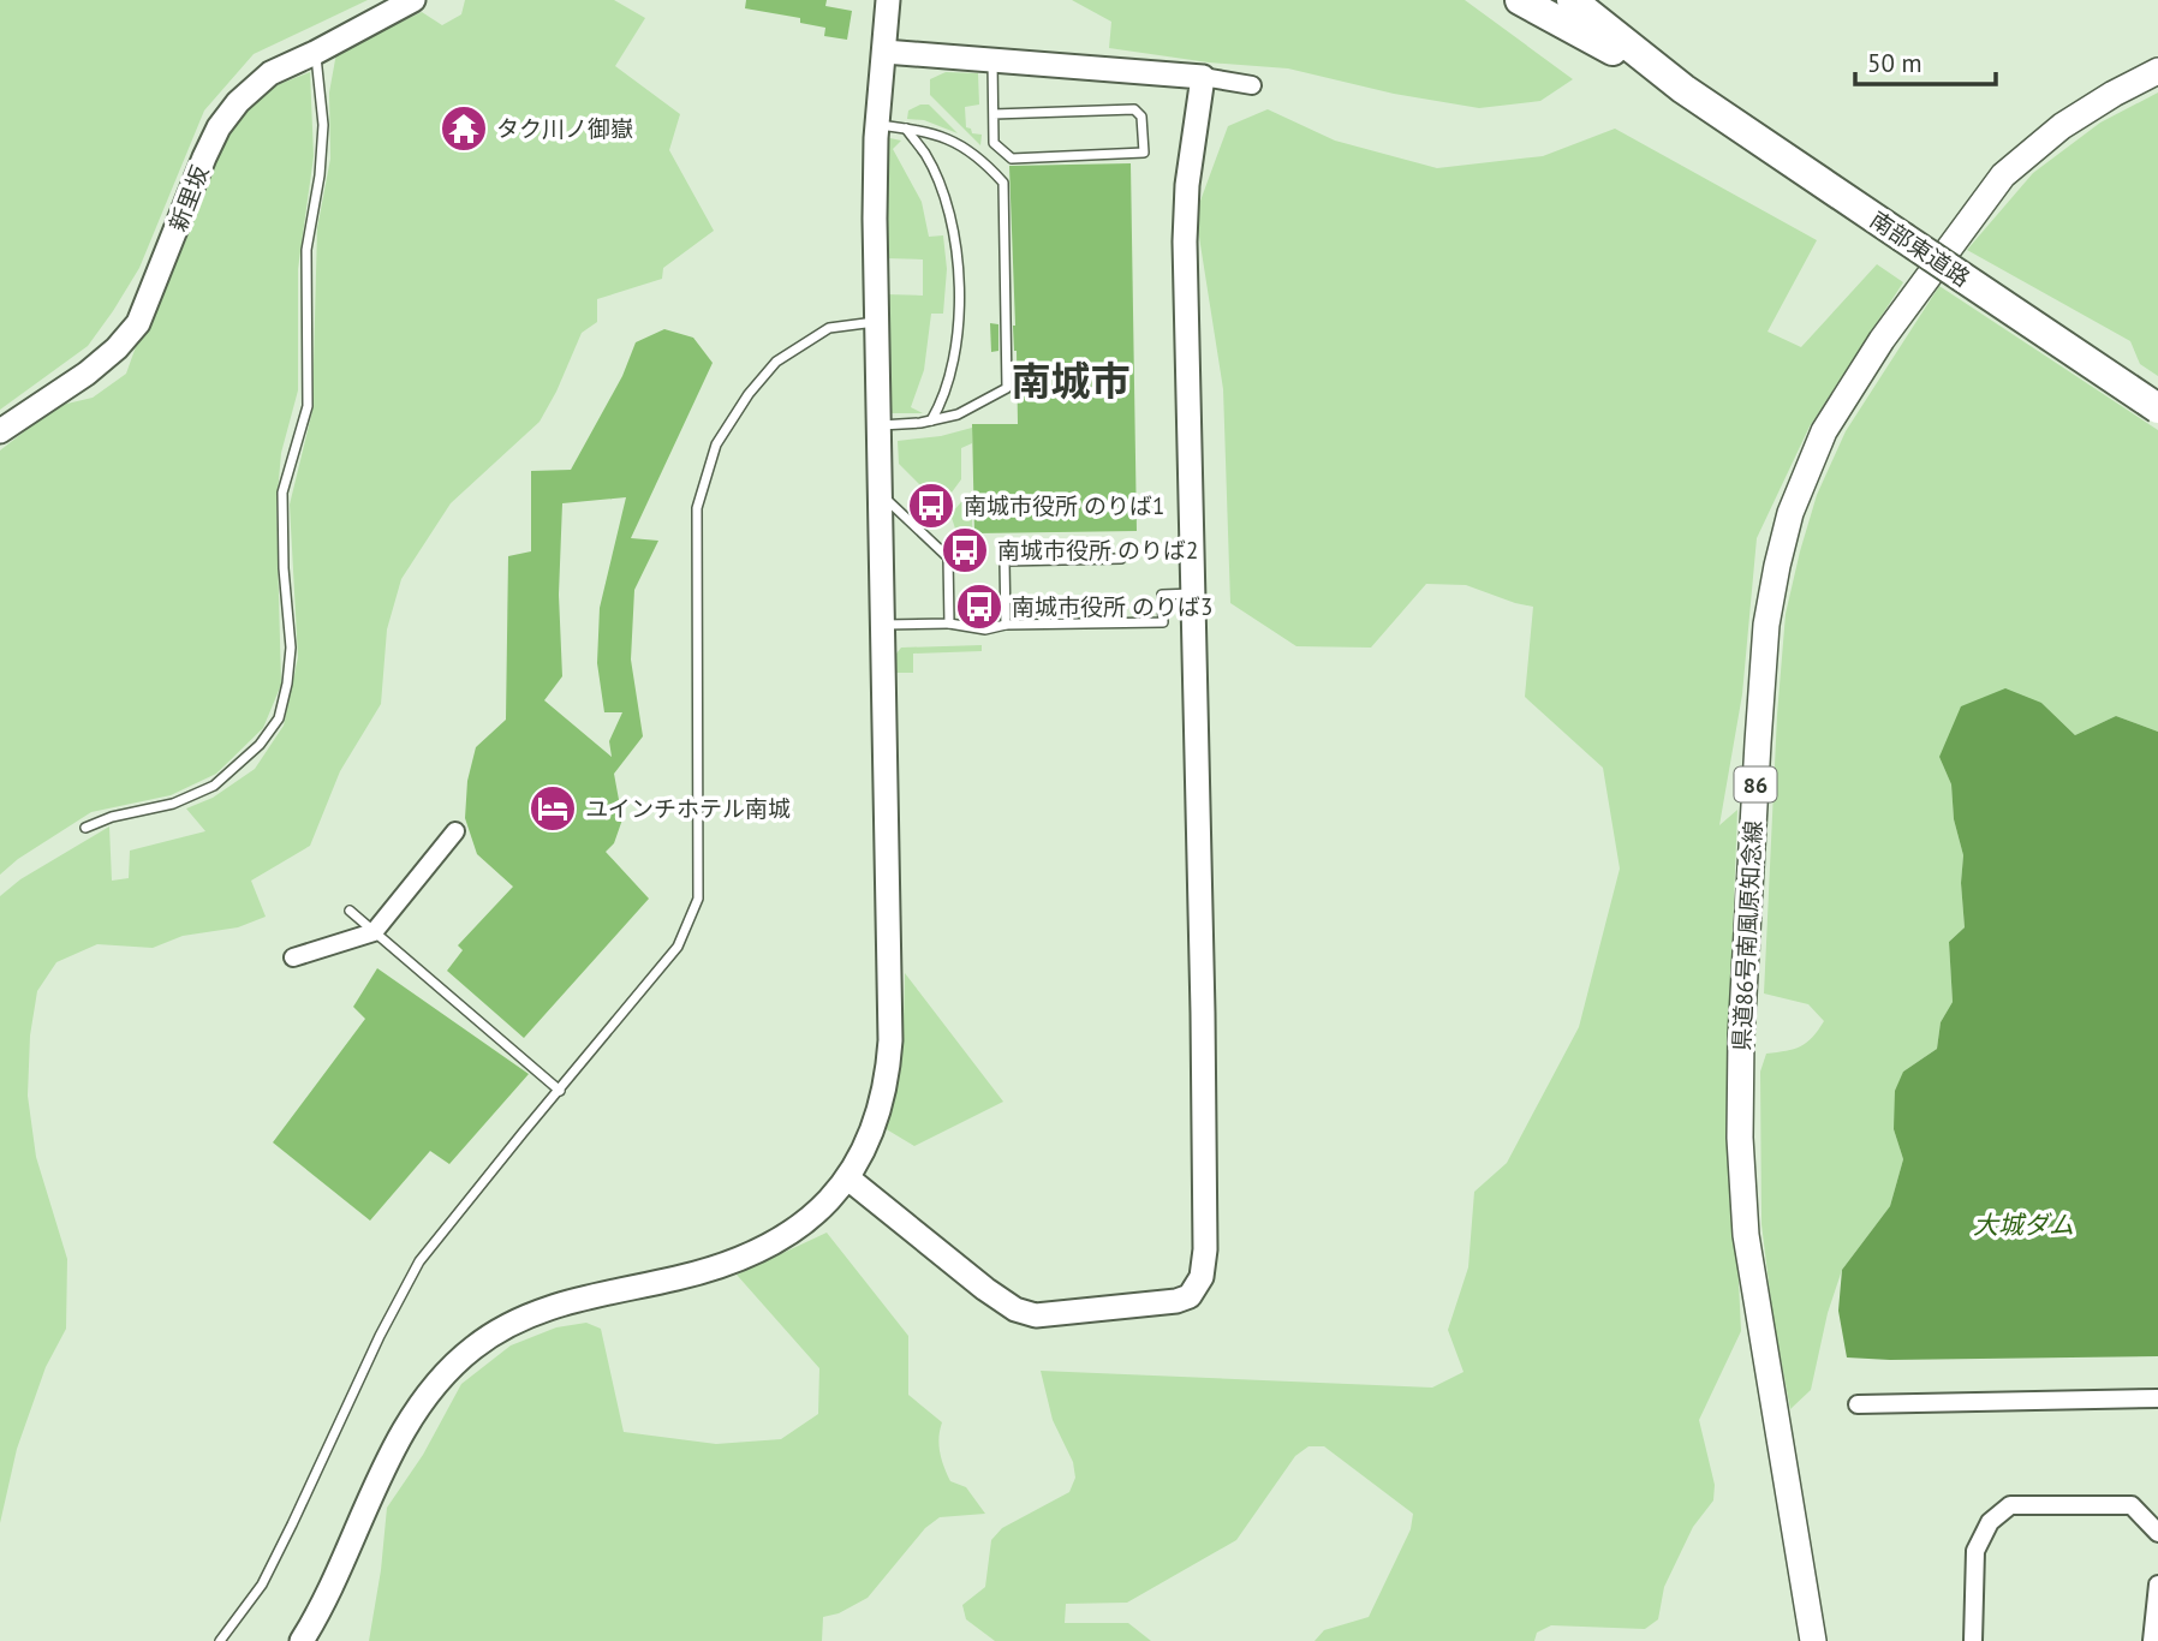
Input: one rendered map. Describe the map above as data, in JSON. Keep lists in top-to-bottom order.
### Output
{
  "streets": {
    "highway": ["南部東道路"],
    "main road": ["86", "県道86号南風原知念線"],
    "street": ["新里坂"]
  },
  "districts": ["南城市"],
  "water": ["大城ダム"],
  "places": {
    "temple": ["タク川ノ御嶽"],
    "bus stop": ["南城市役所 のりば1", "南城市役所 のりば2", "南城市役所 のりば3"],
    "hotel": ["ユインチホテル南城"]
  },
  "scale_bar": "50 m"
}
